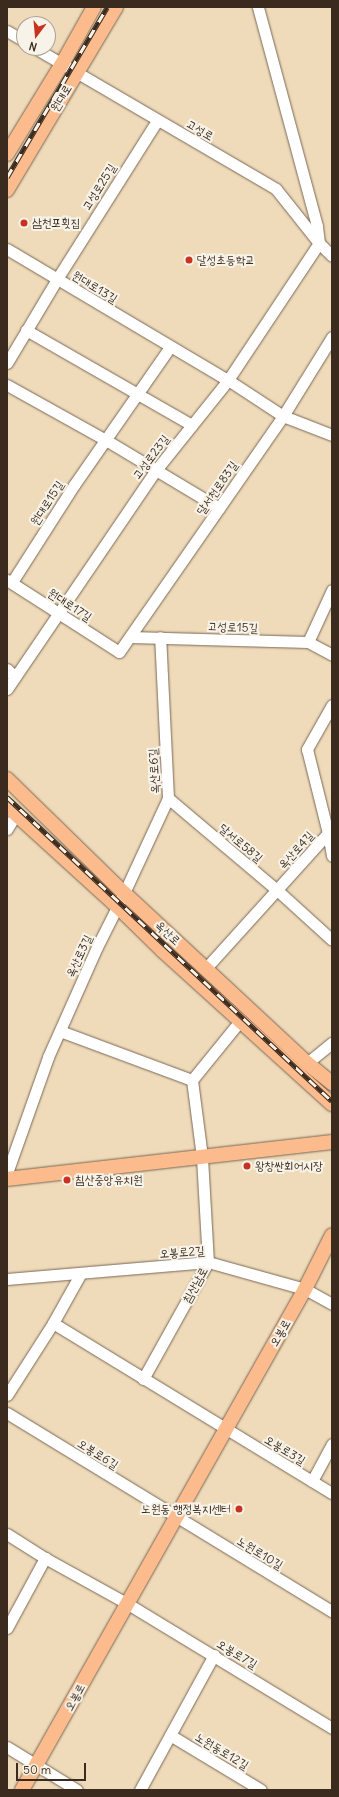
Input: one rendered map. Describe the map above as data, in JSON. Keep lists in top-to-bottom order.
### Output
{
  "streets": {
    "main road": ["원대로", "옥산로", "오봉로"],
    "street": [
      "고성로",
      "고성로25길",
      "원대로13길",
      "고성로23길",
      "달서천로83길",
      "원대로15길",
      "원대로17길",
      "고성로15길",
      "옥산로6길",
      "달서로58길",
      "옥산로4길",
      "옥산로3길",
      "오봉로2길",
      "침산남로",
      "오봉로3길",
      "오봉로6길",
      "노원로10길",
      "오봉로7길",
      "노원동로12길"
    ]
  },
  "crossings": [
    ["원대로", "고성로"],
    ["고성로", "고성로25길"],
    ["고성로", "고성로23길"],
    ["고성로25길", "원대로13길"],
    ["원대로13길", "고성로23길"],
    ["원대로13길", "달서천로83길"],
    ["고성로23길", "원대로17길"],
    ["달서천로83길", "원대로17길"],
    ["달서천로83길", "고성로15길"],
    ["원대로15길", "원대로17길"],
    ["고성로15길", "옥산로6길"],
    ["옥산로6길", "달서로58길"],
    ["옥산로6길", "옥산로"],
    ["옥산로6길", "옥산로3길"],
    ["달서로58길", "옥산로4길"],
    ["옥산로4길", "옥산로"],
    ["옥산로", "옥산로3길"],
    ["오봉로2길", "침산남로"],
    ["오봉로2길", "오봉로"],
    ["오봉로", "오봉로3길"],
    ["오봉로", "오봉로6길"],
    ["오봉로", "노원로10길"],
    ["오봉로", "오봉로7길"],
    ["오봉로6길", "노원로10길"]
  ],
  "places": [
    "삼천포횟집",
    "달성초등학교",
    "왕창싼회어시장",
    "침산중앙유치원",
    "노원동 행정복지센터"
  ],
  "scale_bar": "50 m",
  "north": "bottom"
}
